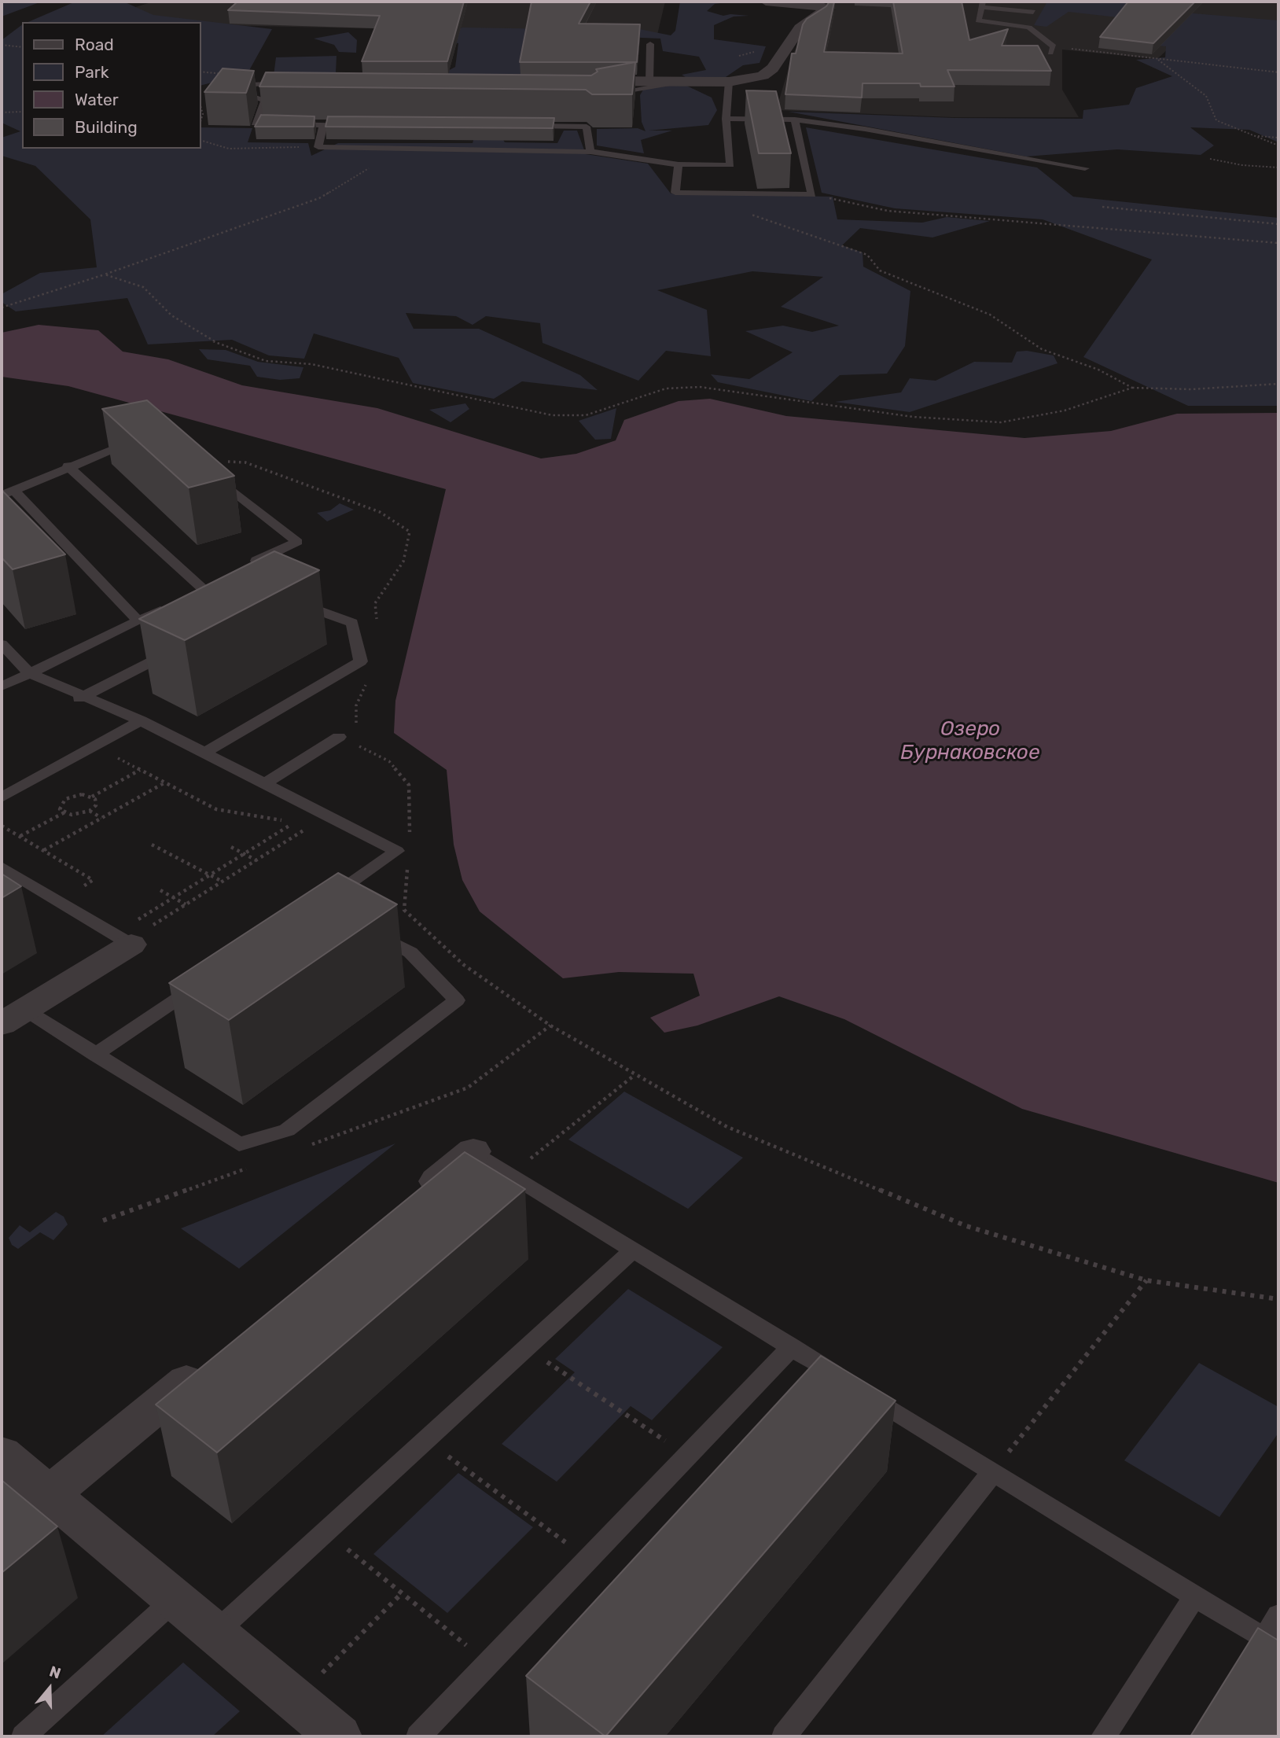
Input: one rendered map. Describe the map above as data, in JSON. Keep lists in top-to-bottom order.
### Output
{
  "water": ["Озеро Бурнаковское"],
  "legend": [
    "Road",
    "Park",
    "Water",
    "Building"
  ],
  "north": "top"
}
